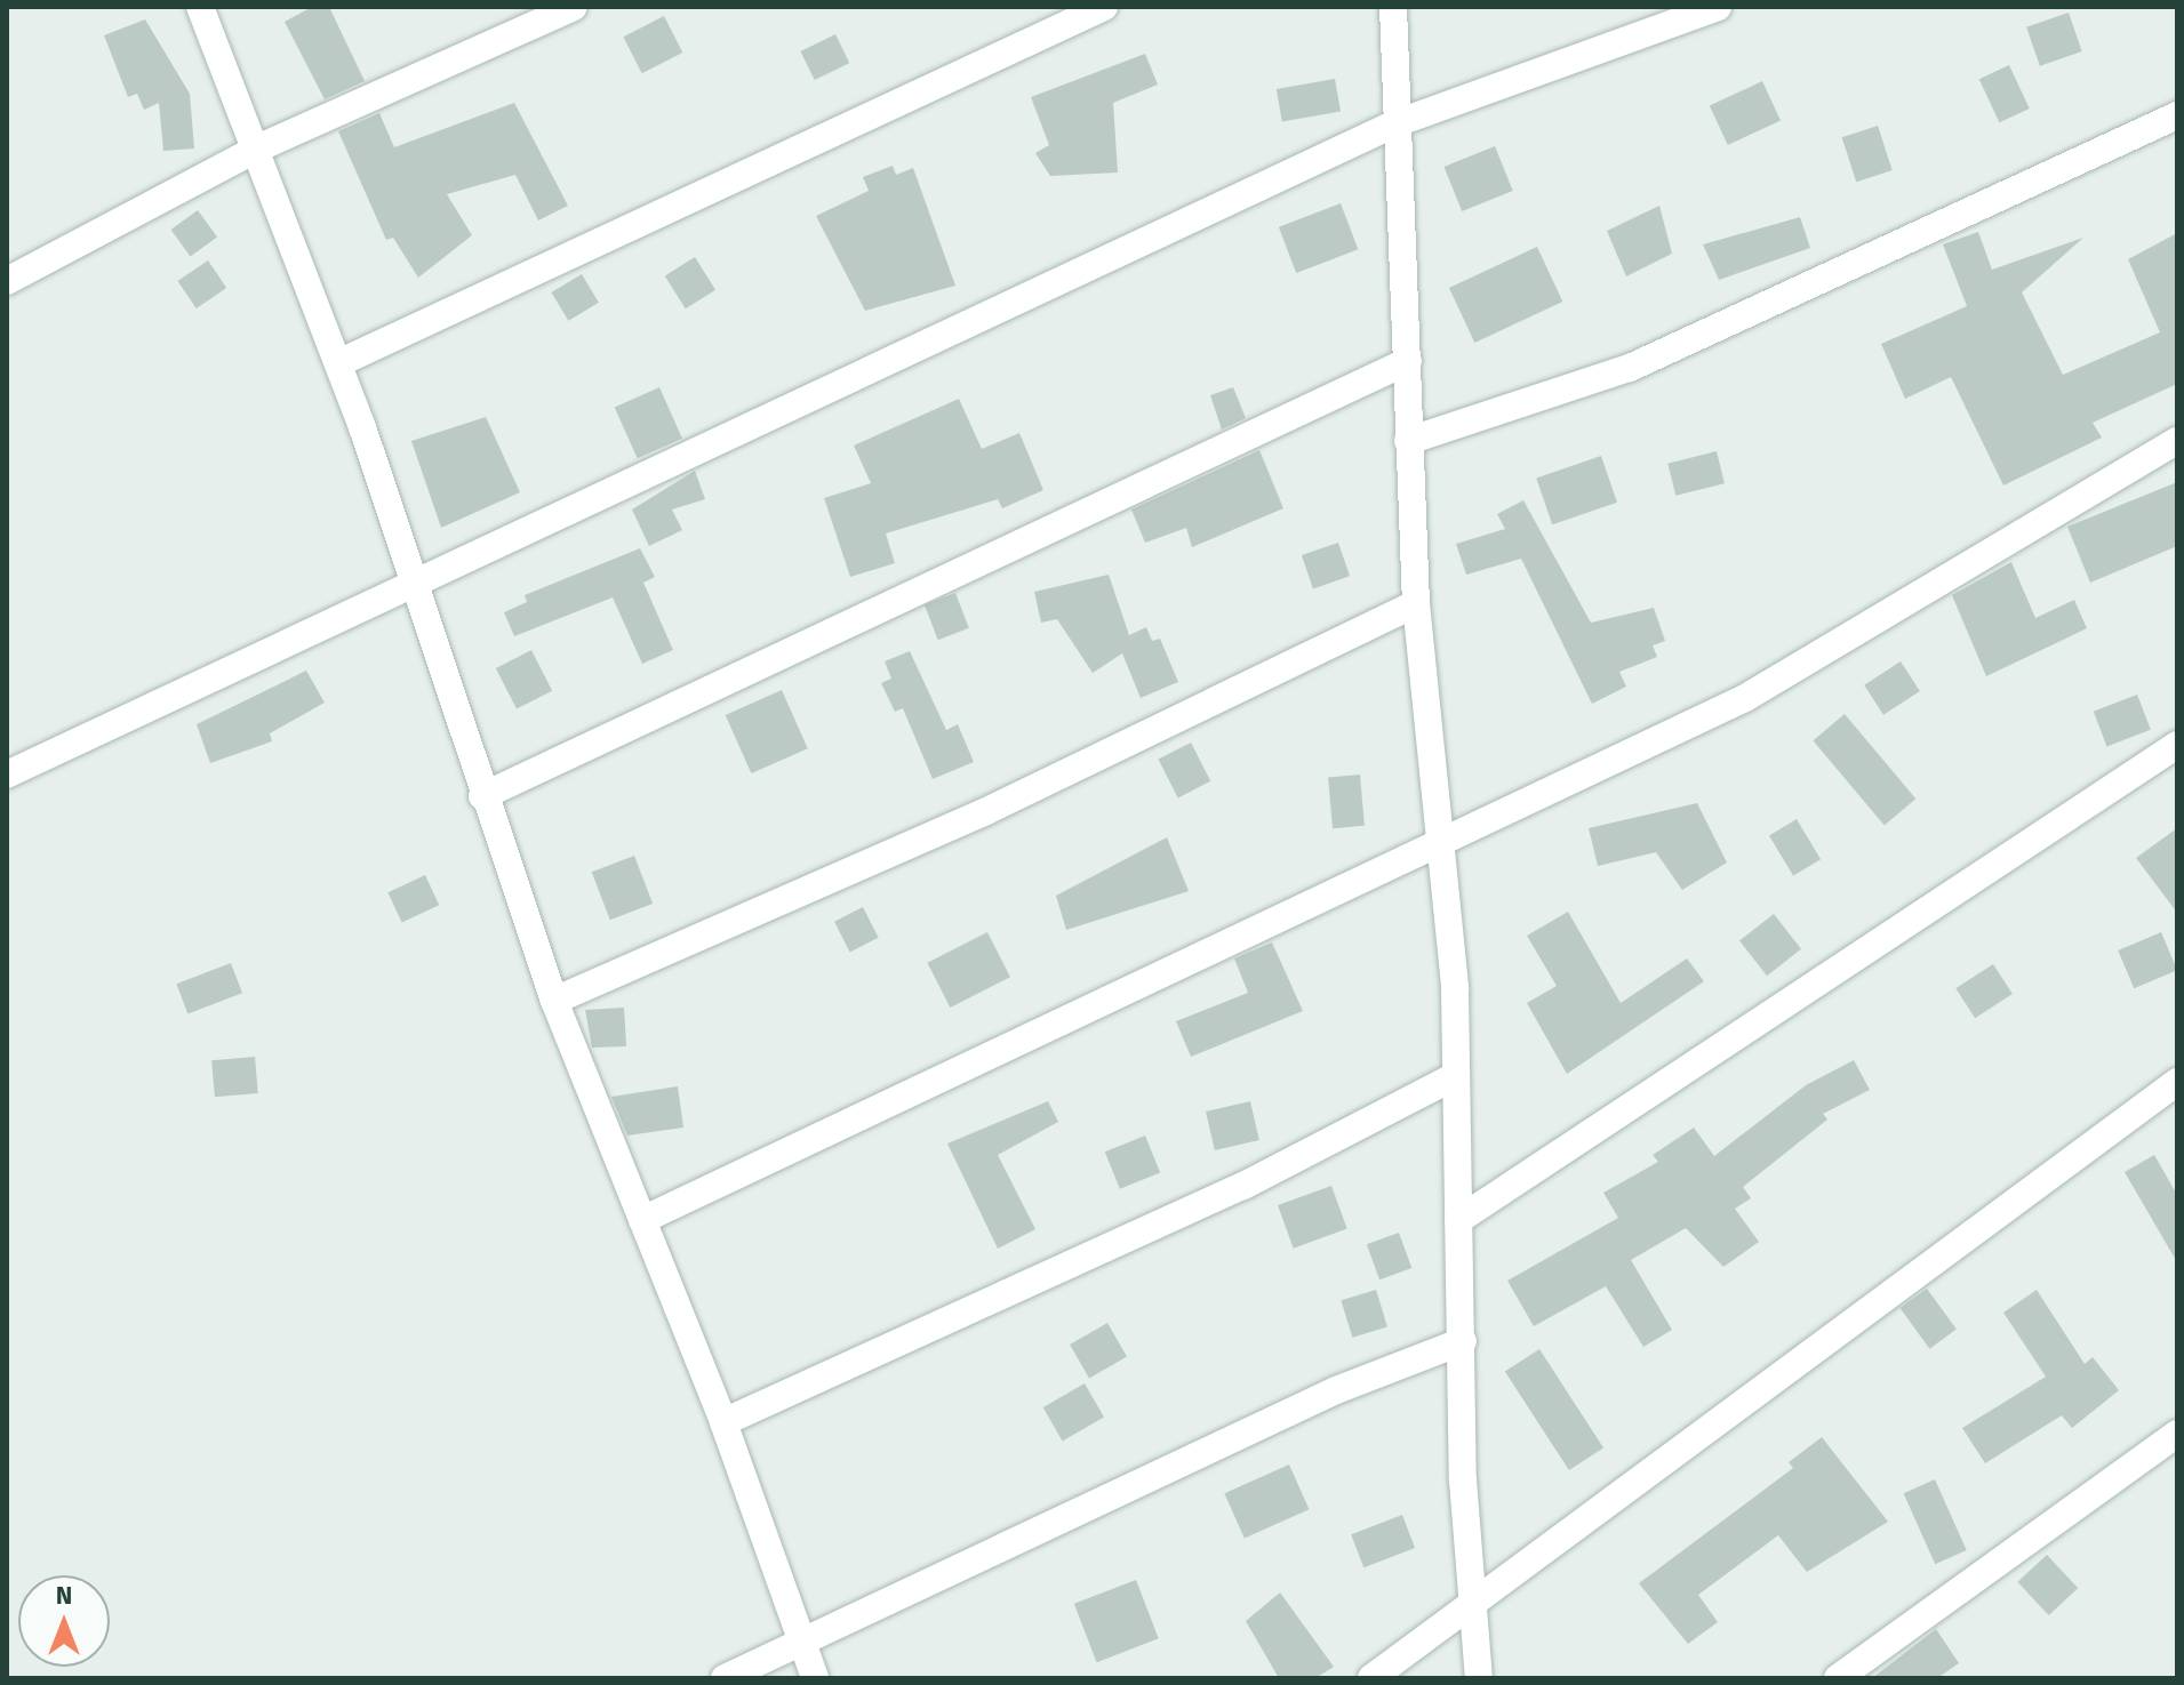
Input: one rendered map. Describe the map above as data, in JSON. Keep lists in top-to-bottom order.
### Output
{
  "north": "top"
}
